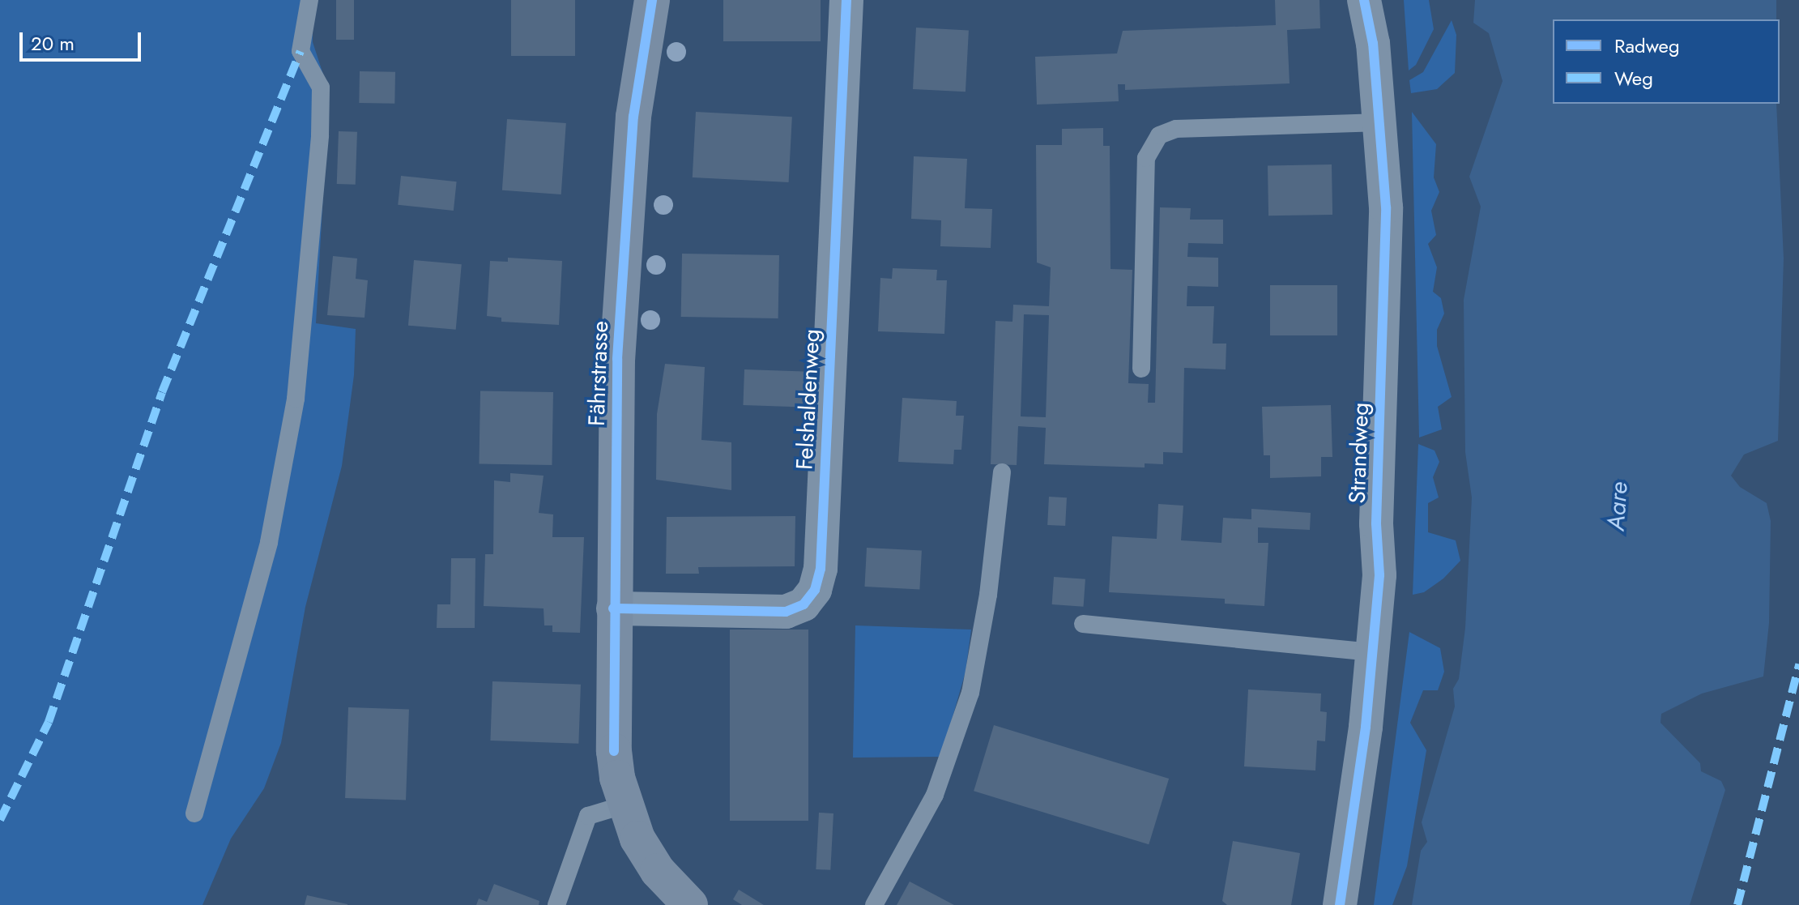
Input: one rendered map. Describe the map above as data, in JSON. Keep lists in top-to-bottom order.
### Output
{
  "streets": {
    "street": ["Fährstrasse", "Felshaldenweg", "Strandweg"]
  },
  "crossings": [
    ["Fährstrasse", "Felshaldenweg"]
  ],
  "water": ["Aare"],
  "legend": ["Radweg", "Weg"],
  "scale_bar": "20 m"
}
